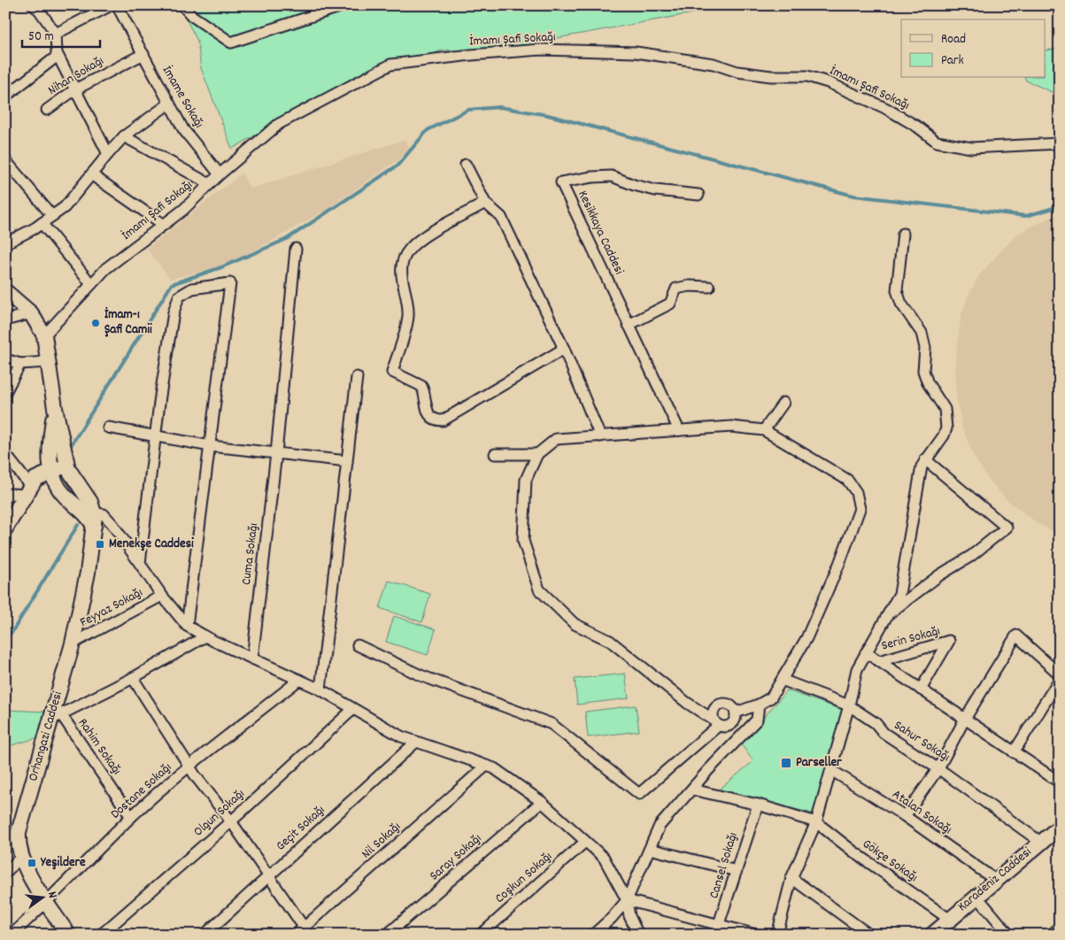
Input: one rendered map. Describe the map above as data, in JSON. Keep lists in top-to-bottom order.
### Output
{
  "streets": {
    "street": [
      "İmamı Şafi Sokağı",
      "Nihan Sokağı",
      "İmame Sokağı",
      "Kesikkaya Caddesi",
      "Cuma Sokağı",
      "Feyyaz Sokağı",
      "Serin Sokağı",
      "Orhangazi Caddesi",
      "Sahur Sokağı",
      "Rahim Sokağı",
      "Dostane Sokağı",
      "Atalan Sokağı",
      "Olgun Sokağı",
      "Geçit Sokağı",
      "Nil Sokağı",
      "Saray Sokağı",
      "Gökçe Sokağı",
      "Cansel Sokağı",
      "Coşkun Sokağı",
      "Karadeniz Caddesi"
    ]
  },
  "crossings": [
    ["İmamı Şafi Sokağı", "İmame Sokağı"],
    ["Nihan Sokağı", "İmame Sokağı"],
    ["Feyyaz Sokağı", "Orhangazi Caddesi"],
    ["Orhangazi Caddesi", "Rahim Sokağı"],
    ["Orhangazi Caddesi", "Dostane Sokağı"],
    ["Sahur Sokağı", "Karadeniz Caddesi"],
    ["Rahim Sokağı", "Dostane Sokağı"],
    ["Atalan Sokağı", "Karadeniz Caddesi"],
    ["Gökçe Sokağı", "Karadeniz Caddesi"]
  ],
  "places": {
    "other": ["İmam-ı Şafi Camii"],
    "transit": ["Menekşe Caddesi", "Parseller", "Yeşildere"]
  },
  "legend": ["Road", "Park"],
  "scale_bar": "50 m",
  "north": "right"
}
